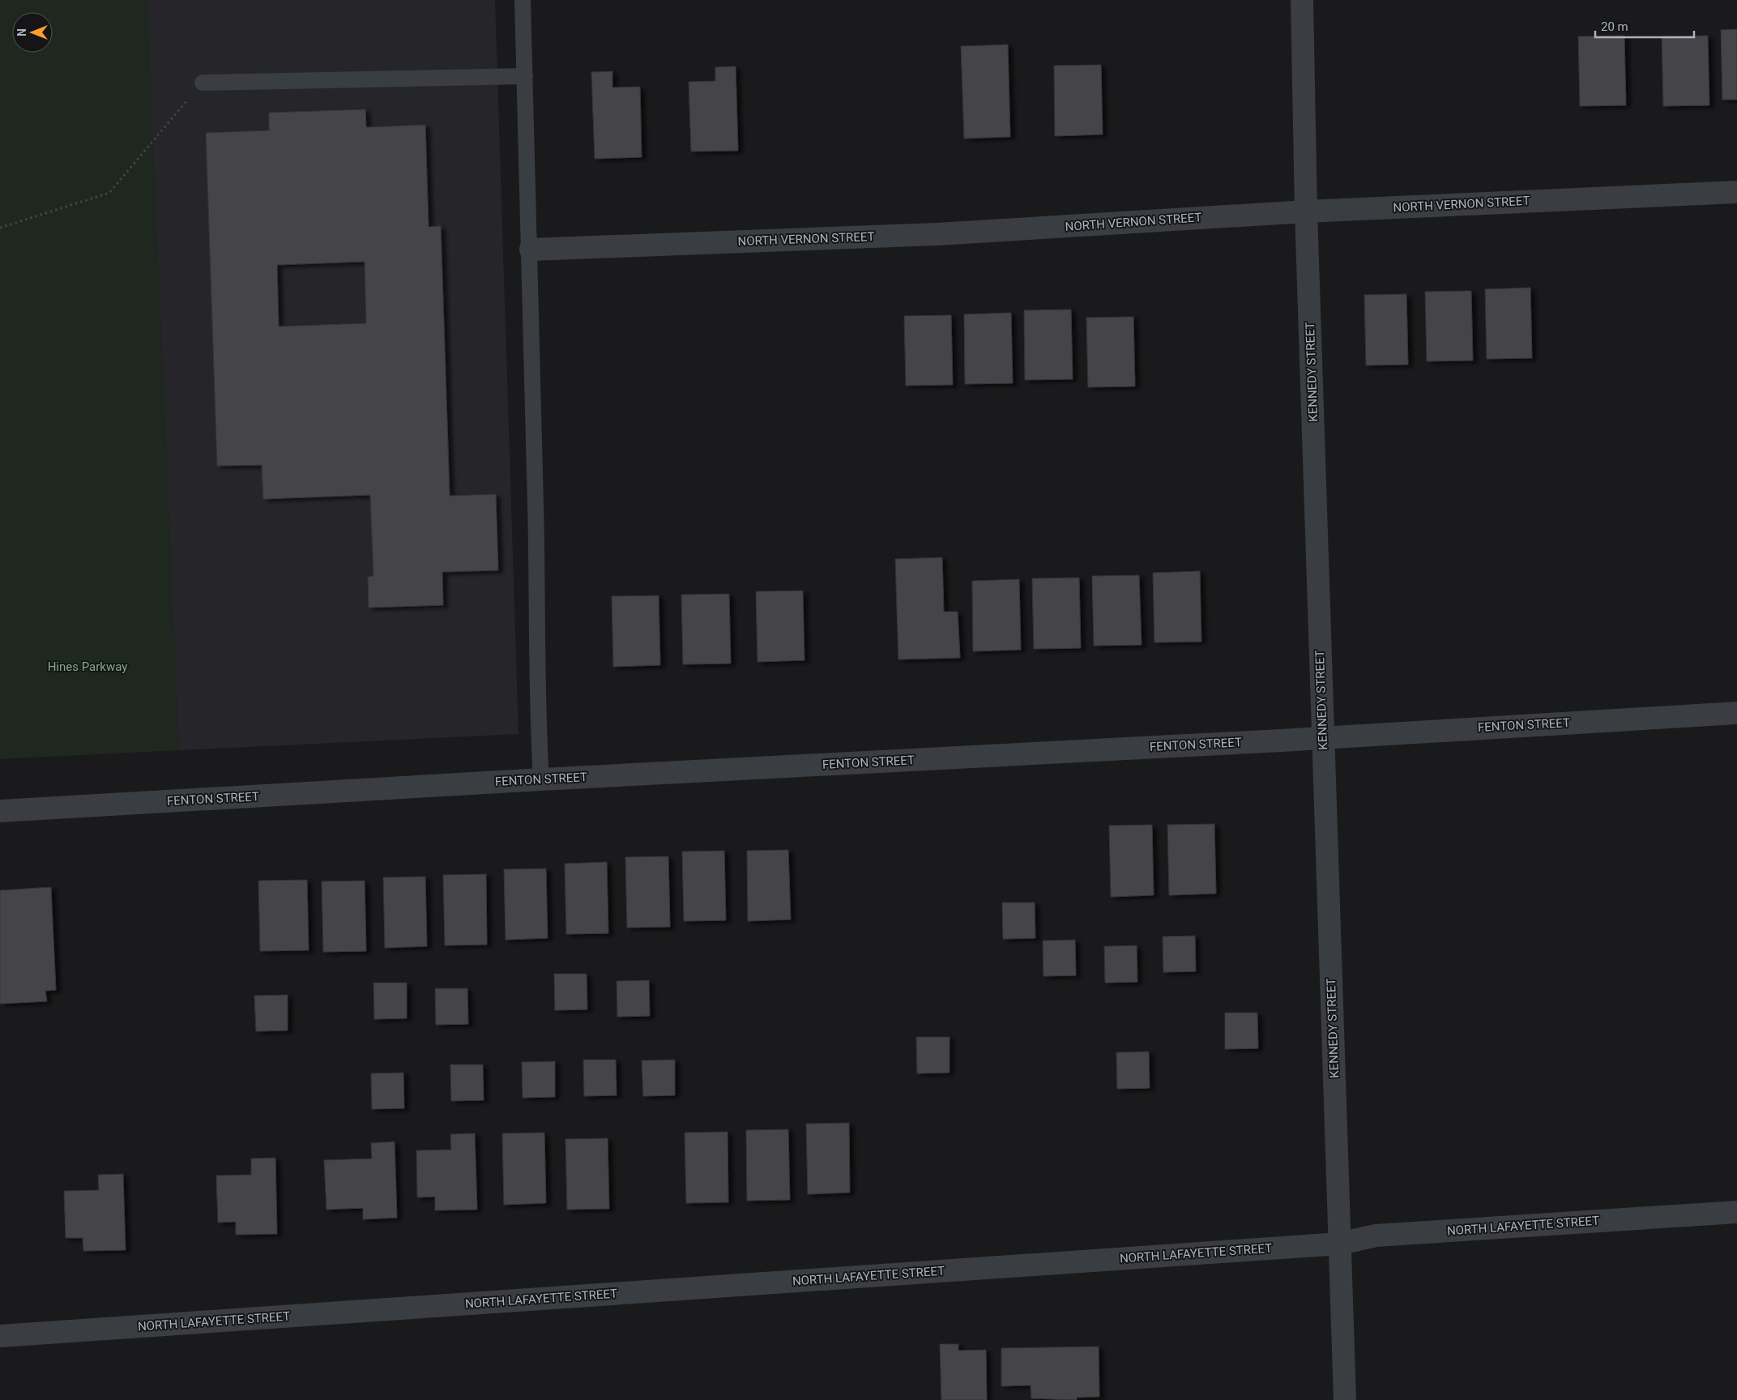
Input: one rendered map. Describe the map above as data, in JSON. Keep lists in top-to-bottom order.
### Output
{
  "streets": {
    "street": [
      "NORTH VERNON STREET",
      "KENNEDY STREET",
      "FENTON STREET",
      "NORTH LAFAYETTE STREET"
    ]
  },
  "crossings": [
    ["NORTH VERNON STREET", "KENNEDY STREET"],
    ["KENNEDY STREET", "FENTON STREET"],
    ["KENNEDY STREET", "NORTH LAFAYETTE STREET"]
  ],
  "parks": ["Hines Parkway"],
  "scale_bar": "20 m",
  "north": "left"
}
